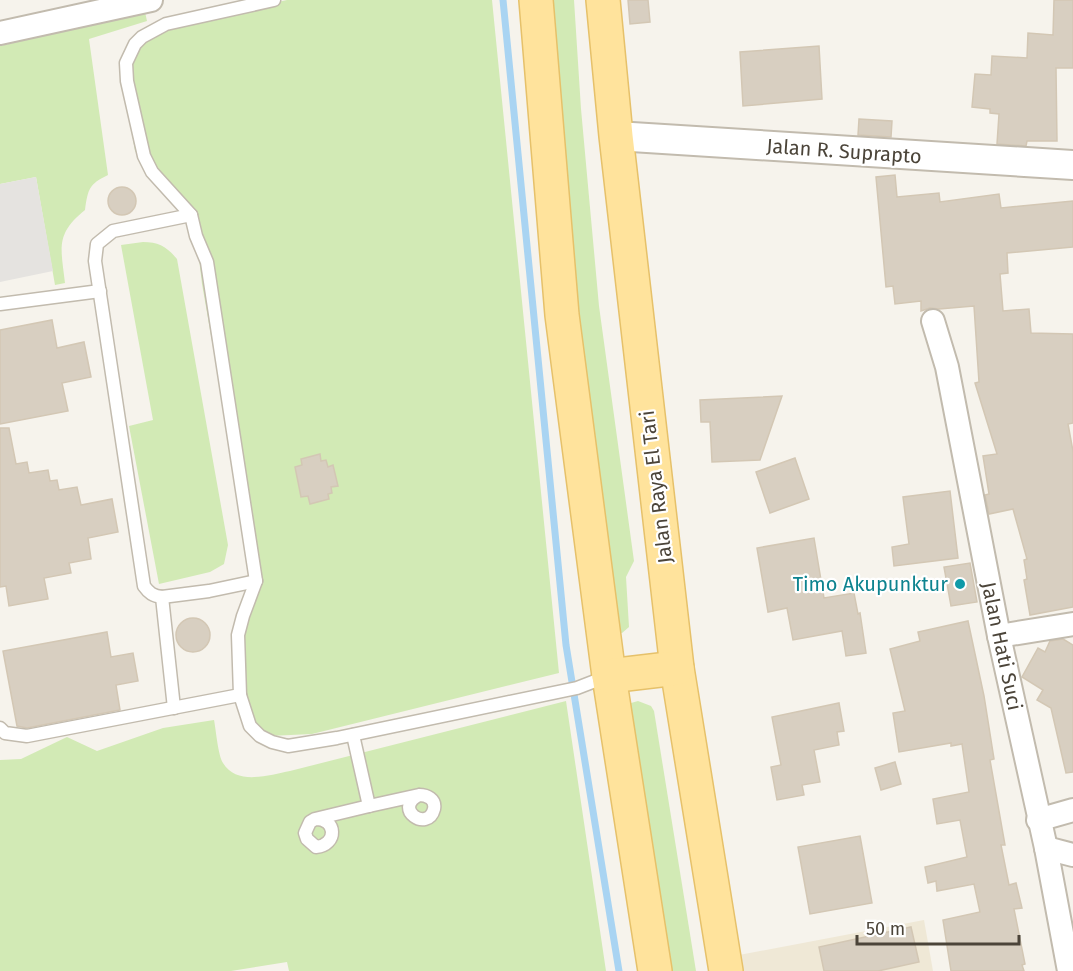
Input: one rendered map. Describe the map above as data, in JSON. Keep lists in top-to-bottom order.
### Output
{
  "streets": {
    "main road": ["Jalan Raya El Tari"],
    "street": ["Jalan R. Suprapto", "Jalan Hati Suci"]
  },
  "crossings": [
    ["Jalan R. Suprapto", "Jalan Raya El Tari"]
  ],
  "places": ["Timo Akupunktur"],
  "scale_bar": "50 m"
}
